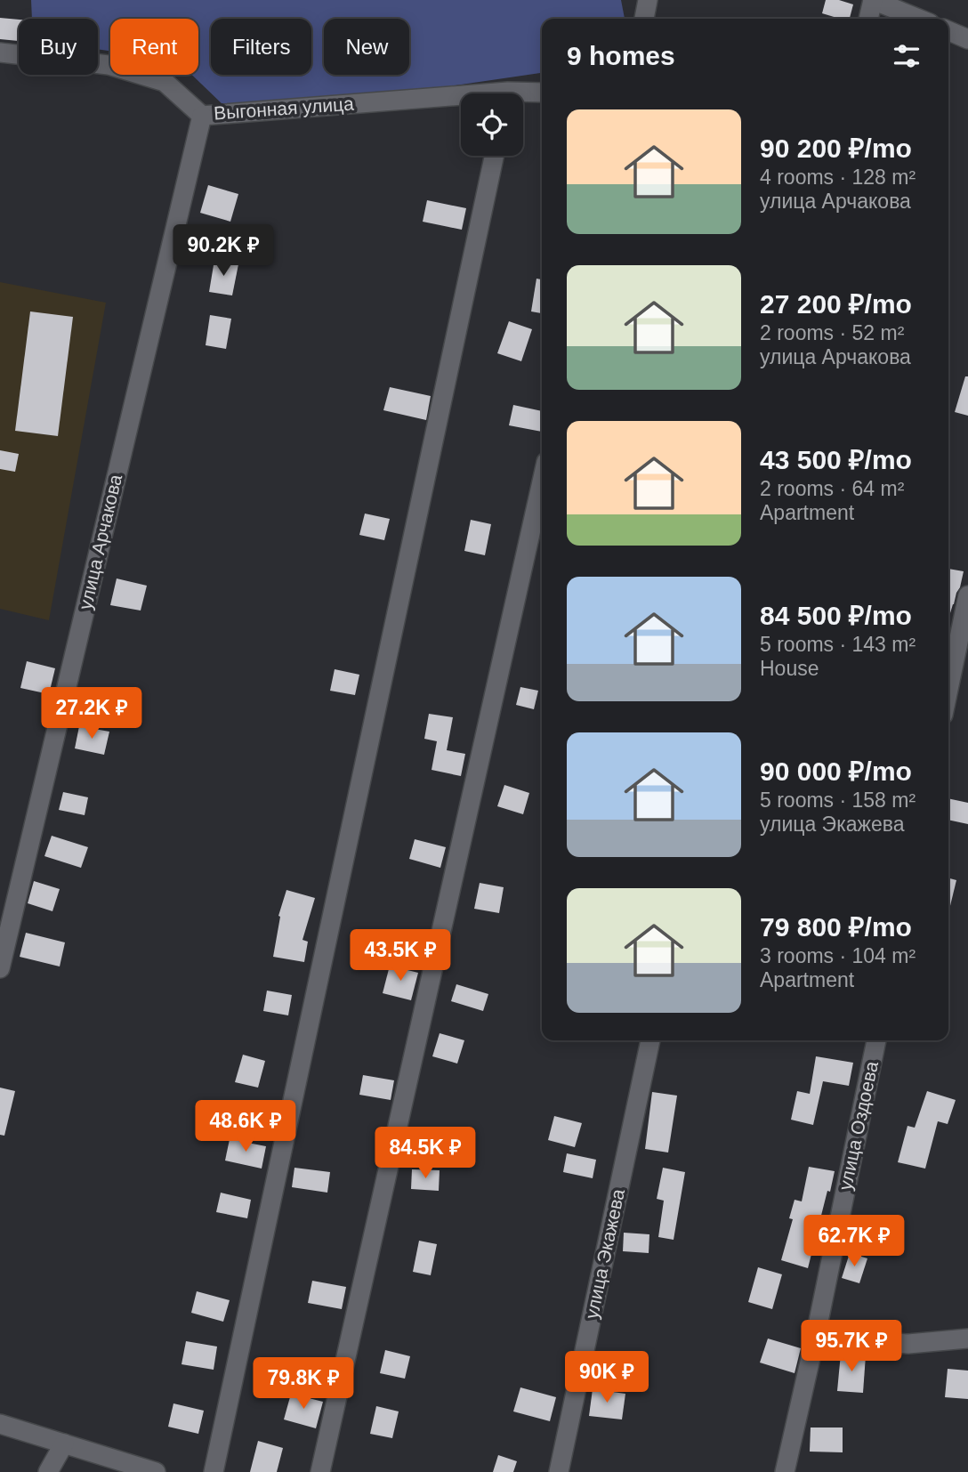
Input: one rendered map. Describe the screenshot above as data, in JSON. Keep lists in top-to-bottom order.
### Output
{
  "streets": {
    "street": [
      "Выгонная улица",
      "улица Арчакова",
      "улица Оздоева",
      "улица Экажева"
    ]
  },
  "crossings": [
    ["Выгонная улица", "улица Арчакова"]
  ],
  "page": {
    "chip": [
      "Buy",
      "Rent",
      "Filters",
      "New"
    ],
    "heading": "9 homes",
    "list": [
      {
        "name": "90 200 ₽/mo",
        "note": "4 rooms · 128 m² · улица Арчакова"
      },
      {
        "name": "27 200 ₽/mo",
        "note": "2 rooms · 52 m² · улица Арчакова"
      },
      {
        "name": "43 500 ₽/mo",
        "note": "2 rooms · 64 m² · Apartment"
      },
      {
        "name": "84 500 ₽/mo",
        "note": "5 rooms · 143 m² · House"
      },
      {
        "name": "90 000 ₽/mo",
        "note": "5 rooms · 158 m² · улица Экажева"
      },
      {
        "name": "79 800 ₽/mo",
        "note": "3 rooms · 104 m² · Apartment"
      }
    ],
    "price": [
      "90.2K ₽",
      "27.2K ₽",
      "43.5K ₽",
      "48.6K ₽",
      "84.5K ₽",
      "62.7K ₽",
      "95.7K ₽",
      "90K ₽",
      "79.8K ₽"
    ]
  }
}
